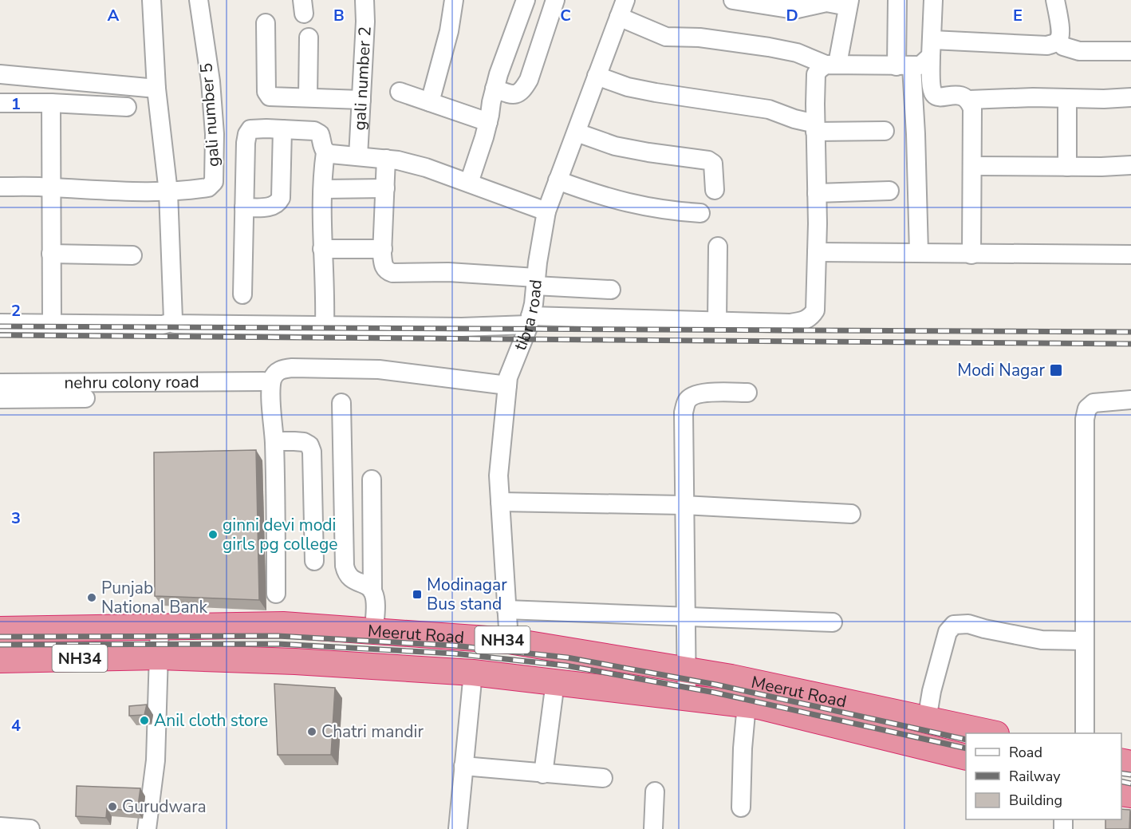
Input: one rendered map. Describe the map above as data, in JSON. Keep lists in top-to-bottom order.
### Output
{
  "streets": {
    "highway": ["Meerut Road", "NH34"],
    "street": [
      "gali number 2",
      "gali number 5",
      "tibra road",
      "nehru colony road"
    ]
  },
  "crossings": [
    ["tibra road", "Meerut Road"]
  ],
  "places": {
    "transit": ["Modi Nagar", "Modinagar Bus stand"],
    "other": [
      "ginni devi modi girls pg college",
      "Punjab National Bank",
      "Anil cloth store",
      "Chatri mandir",
      "Gurudwara"
    ]
  },
  "legend": ["Road", "Railway", "Building"],
  "grid": {
    "columns": [
      "A",
      "B",
      "C",
      "D",
      "E"
    ],
    "rows": [
      "1",
      "2",
      "3",
      "4"
    ]
  }
}
